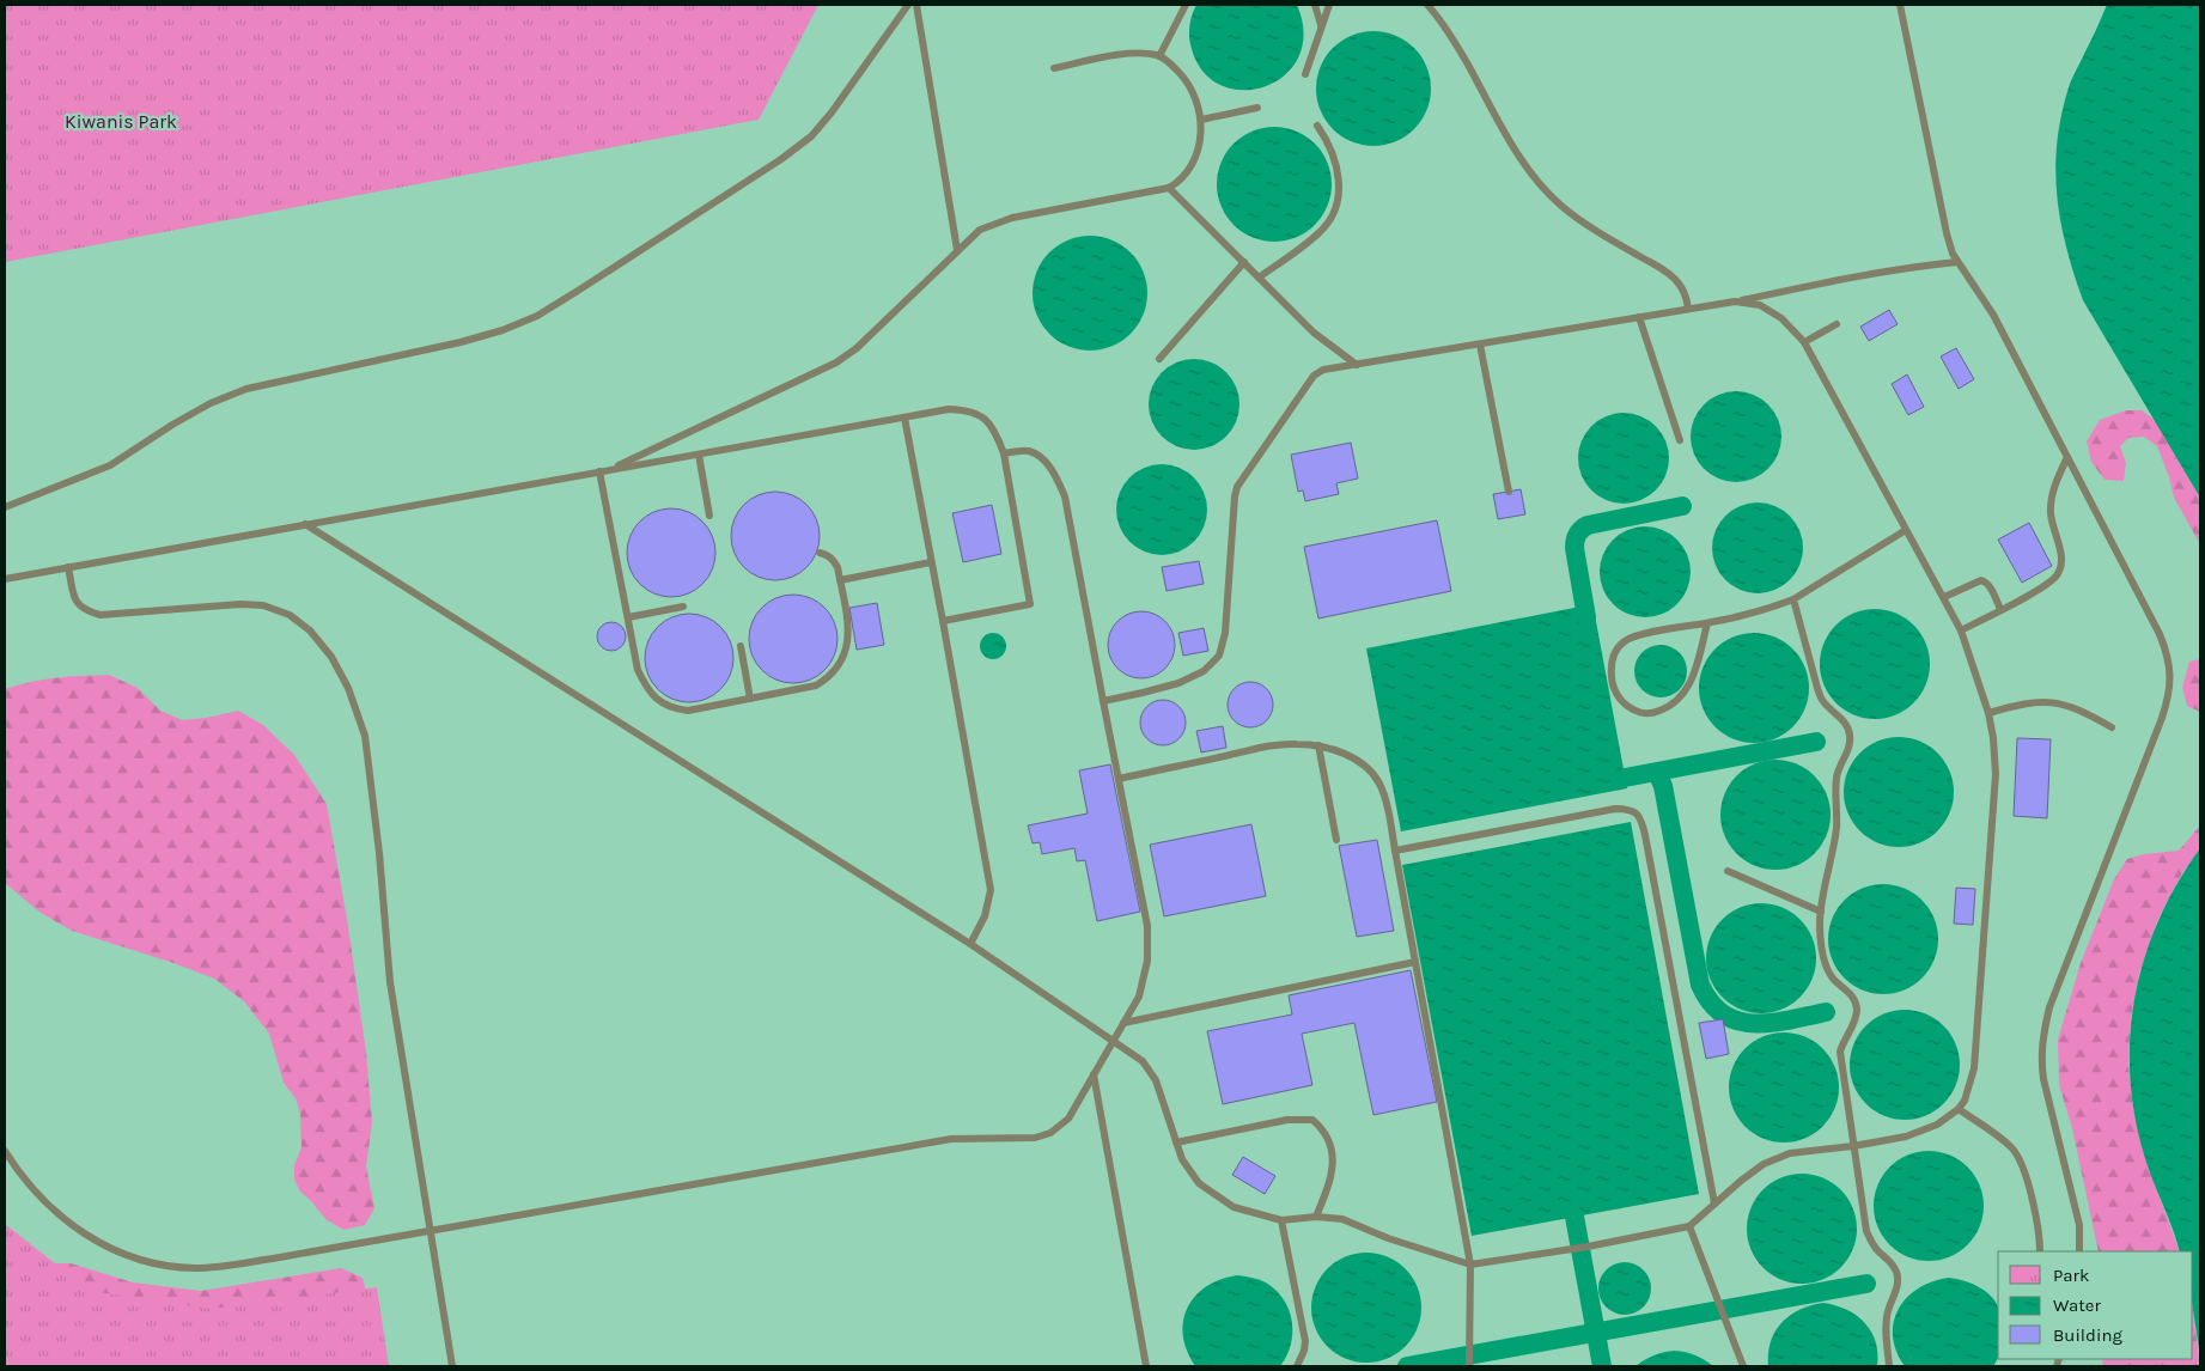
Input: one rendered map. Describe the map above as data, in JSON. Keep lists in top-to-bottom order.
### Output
{
  "parks": ["Kiwanis Park"],
  "legend": ["Park", "Water", "Building"]
}
